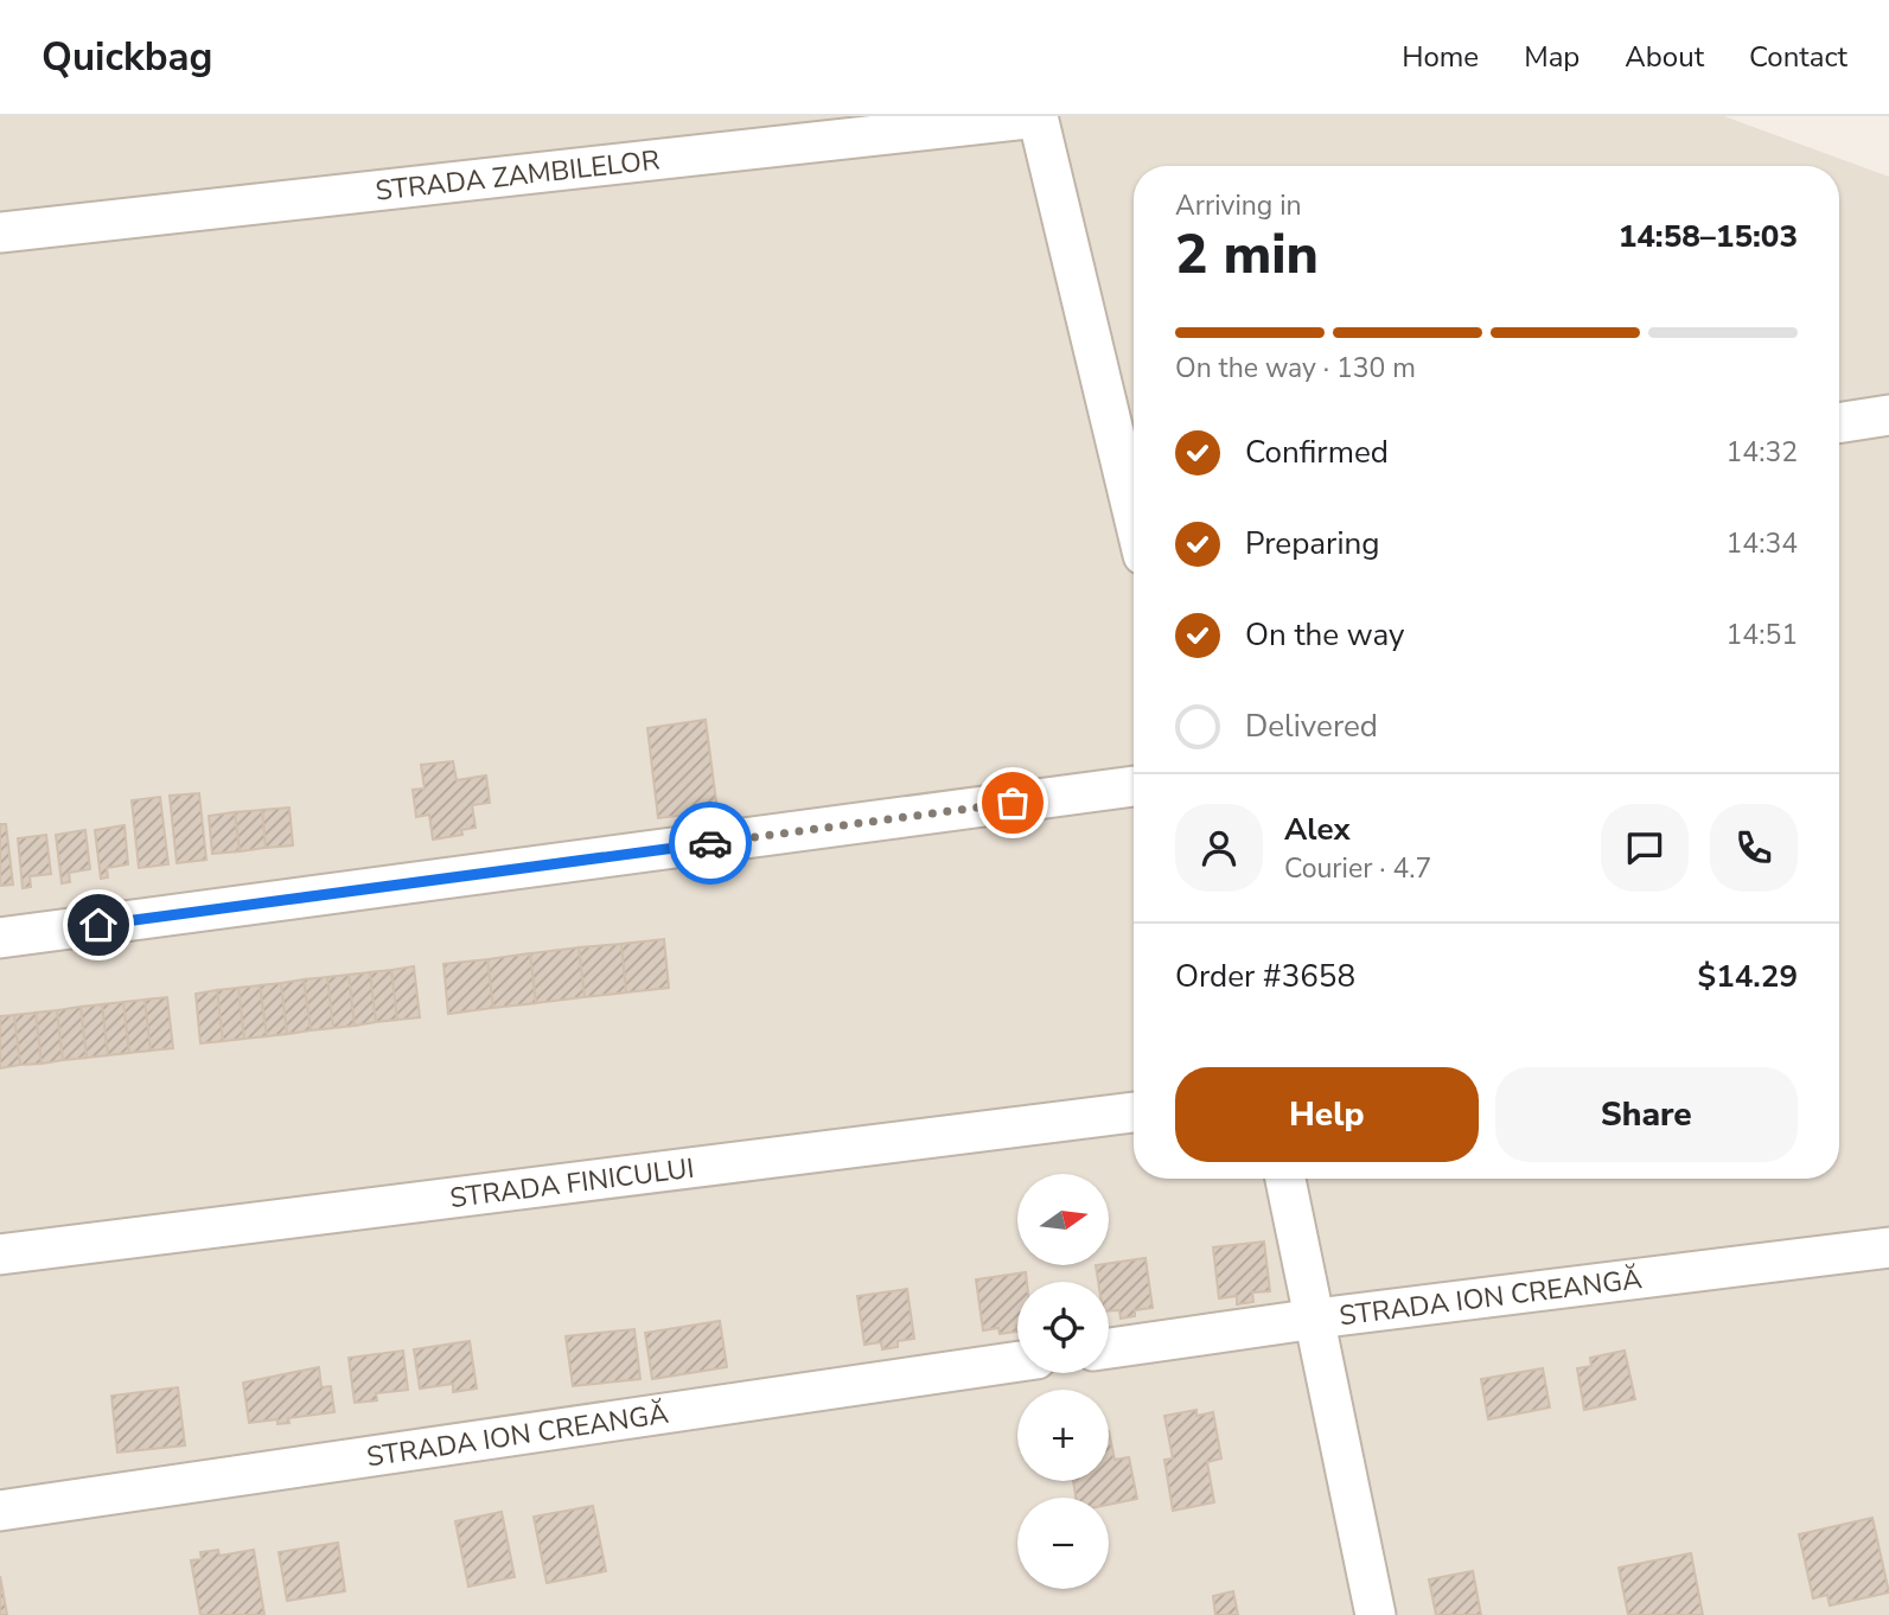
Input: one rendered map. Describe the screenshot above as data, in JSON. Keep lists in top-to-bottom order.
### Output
{
  "streets": {
    "street": ["STRADA ZAMBILELOR", "STRADA FINICULUI", "STRADA ION CREANGĂ"]
  },
  "north": "right",
  "page": {
    "header": "Quickbag",
    "nav": [
      "Home",
      "Map",
      "About",
      "Contact"
    ],
    "heading": ["2 min", "Arriving in", "14:58–15:03"],
    "panel": [
      "Alex",
      "Courier · 4.7",
      "Order #3658",
      "$14.29"
    ],
    "bar": "On the way · 130 m",
    "list": [
      ["Confirmed", "14:32"],
      ["Preparing", "14:34"],
      ["On the way", "14:51"],
      "Delivered"
    ],
    "buttons": ["Help", "Share"],
    "map_buttons": ["+", "−"]
  }
}
